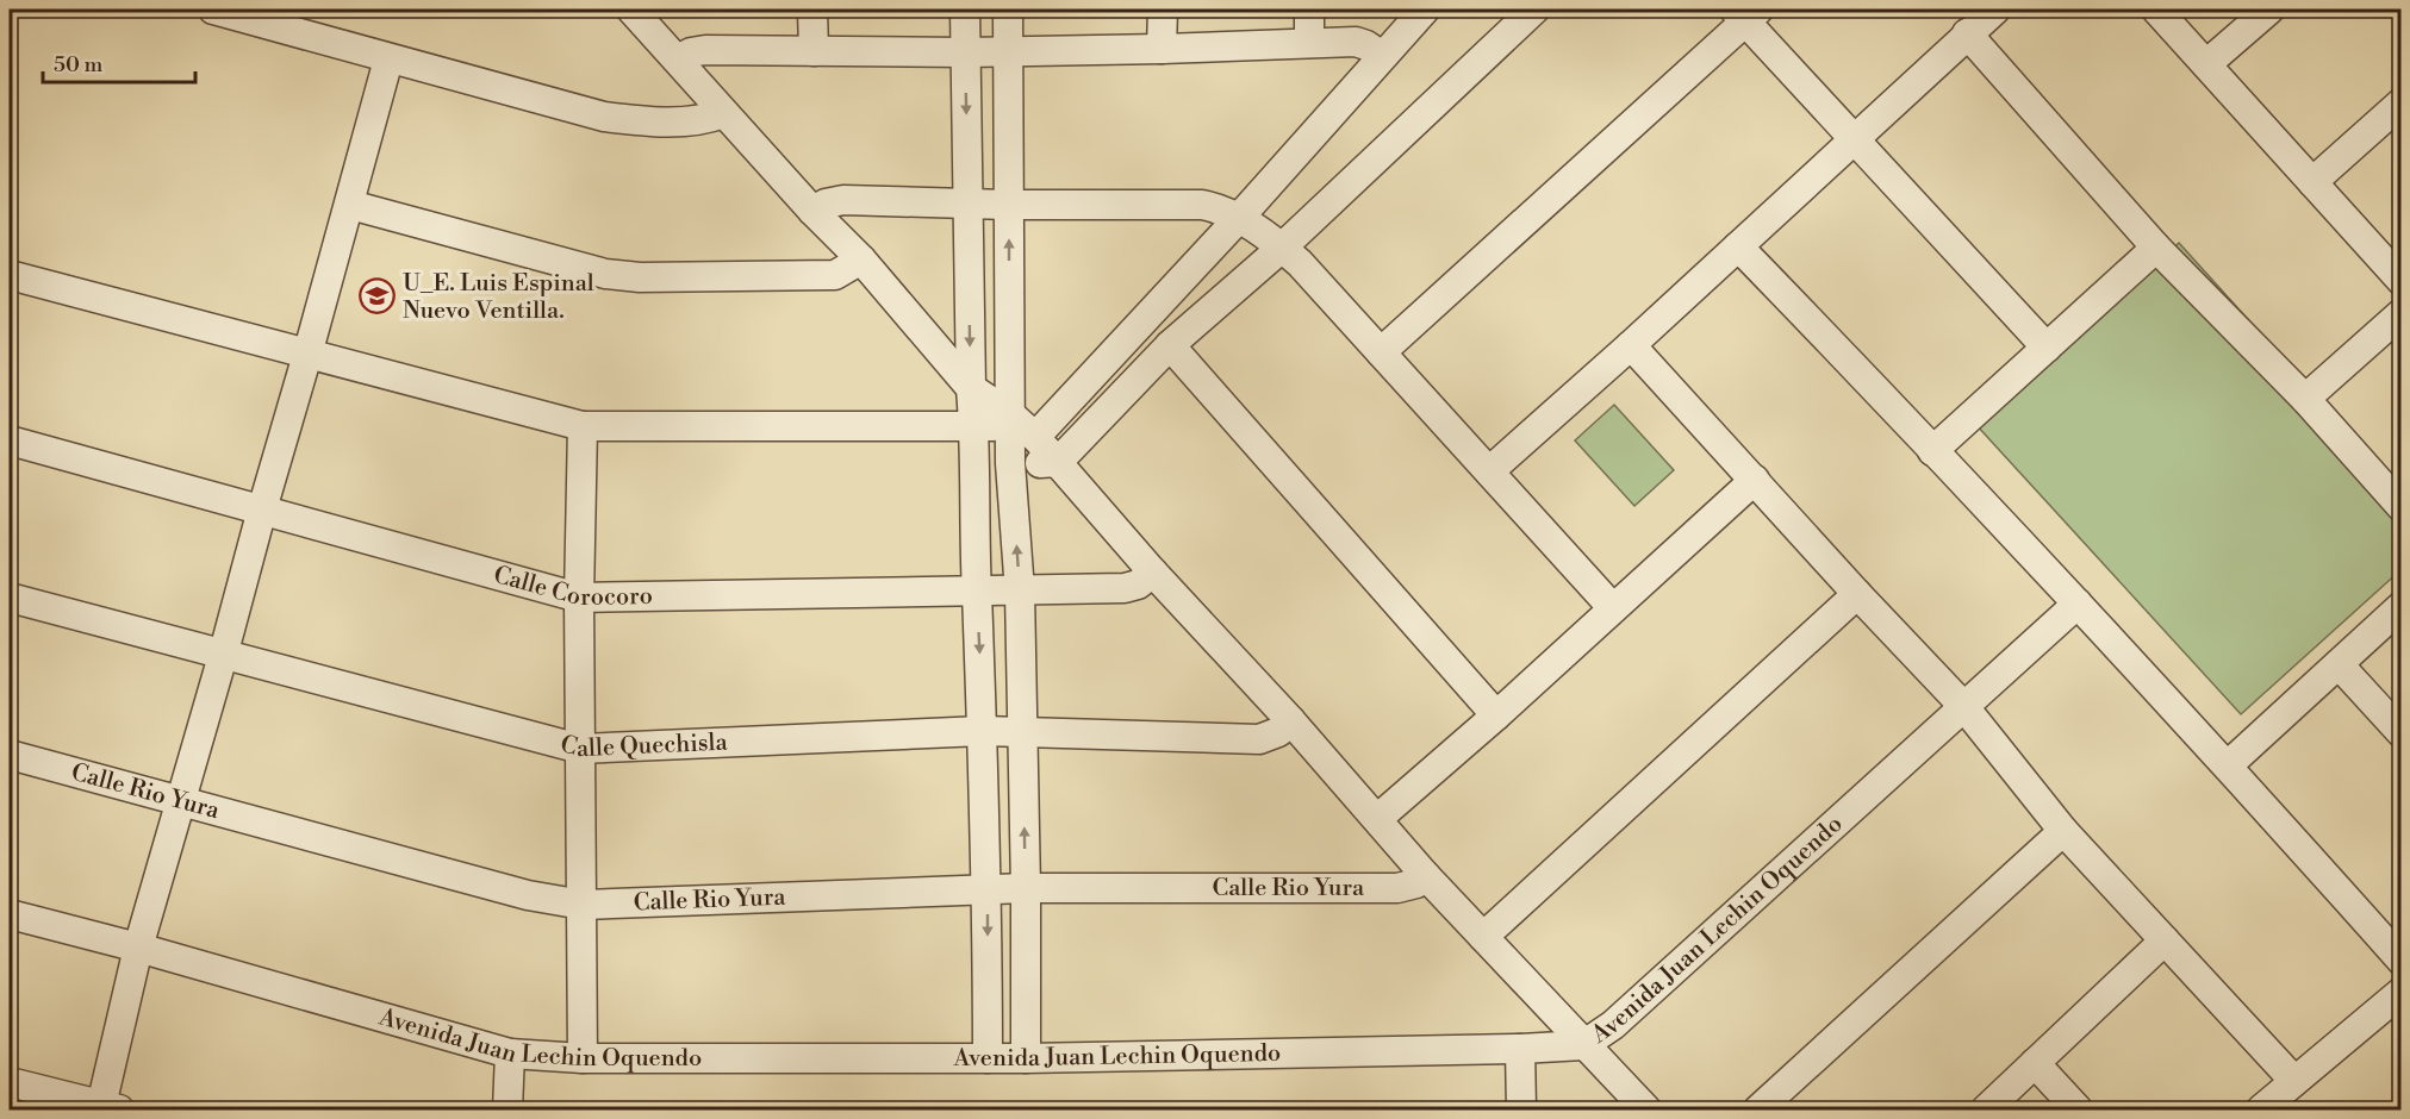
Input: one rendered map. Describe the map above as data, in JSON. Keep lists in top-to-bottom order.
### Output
{
  "streets": {
    "street": [
      "Calle Corocoro",
      "Calle Quechisla",
      "Calle Rio Yura",
      "Avenida Juan Lechin Oquendo"
    ]
  },
  "places": {
    "school or university": ["U_E. Luis Espinal Nuevo Ventilla."]
  },
  "scale_bar": "50 m"
}
